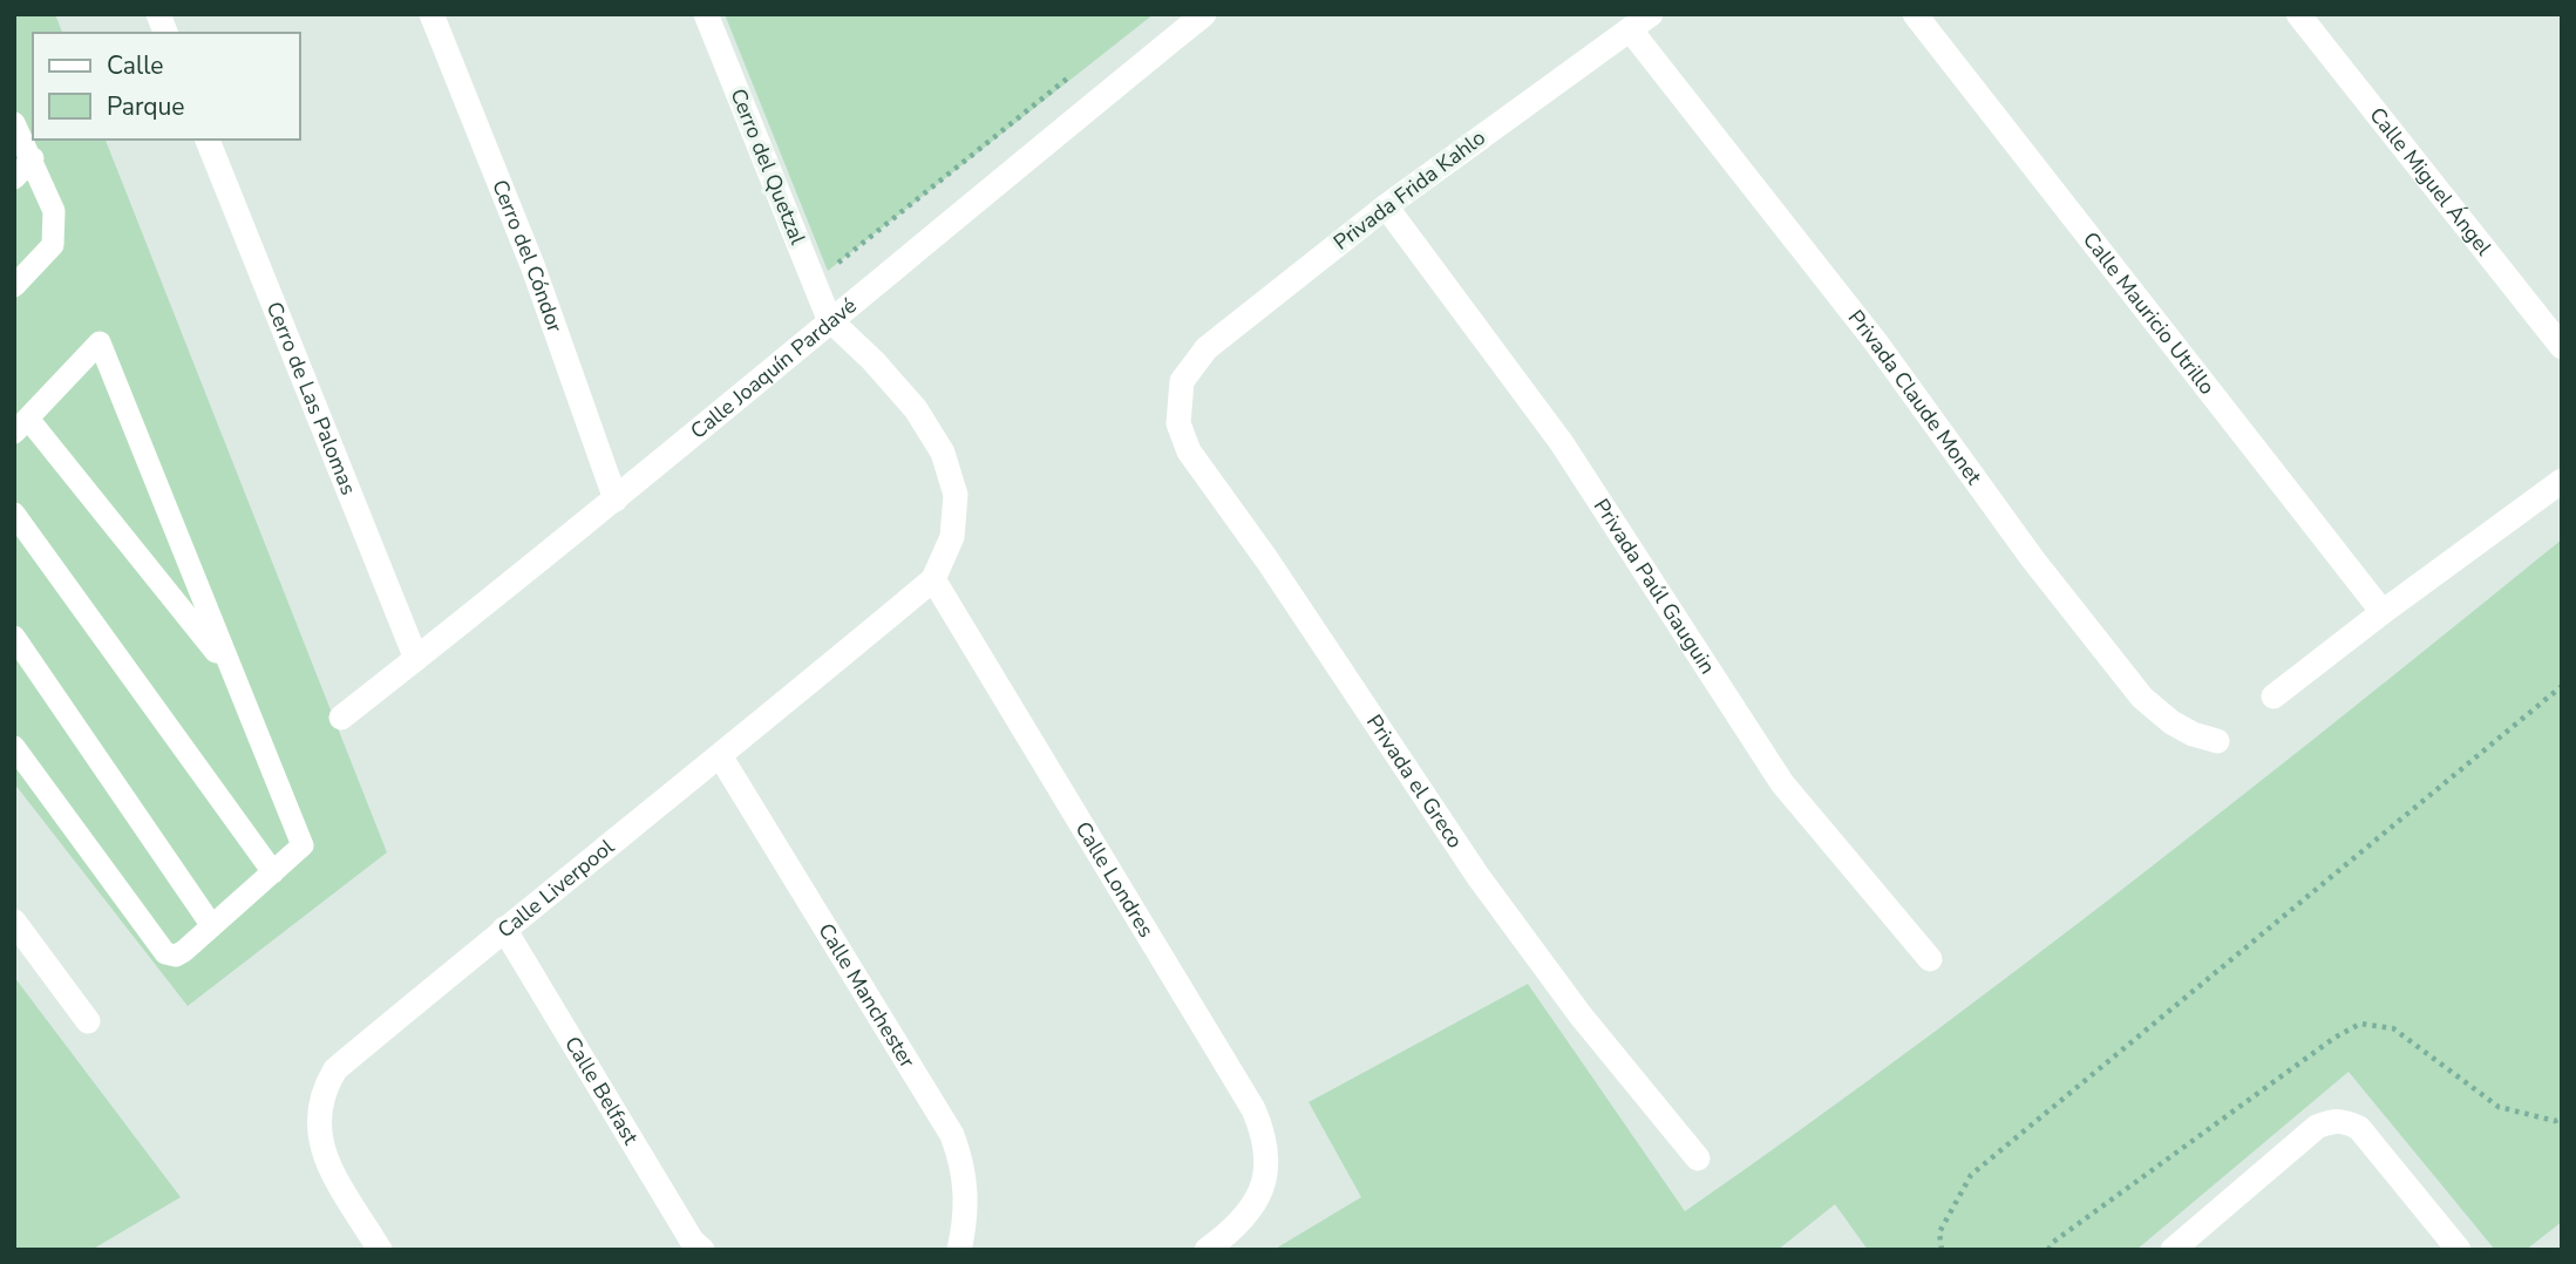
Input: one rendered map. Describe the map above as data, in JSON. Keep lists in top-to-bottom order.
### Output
{
  "streets": {
    "street": [
      "Cerro del Quetzal",
      "Calle Miguel Ángel",
      "Privada Frida Kahlo",
      "Cerro del Cóndor",
      "Calle Mauricio Utrillo",
      "Calle Joaquín Pardavé",
      "Privada Claude Monet",
      "Cerro de Las Palomas",
      "Privada Paúl Gauguin",
      "Privada el Greco",
      "Calle Londres",
      "Calle Liverpool",
      "Calle Manchester",
      "Calle Belfast"
    ]
  },
  "crossings": [
    ["Cerro del Quetzal", "Calle Joaquín Pardavé"],
    ["Privada Frida Kahlo", "Privada Claude Monet"],
    ["Privada Frida Kahlo", "Privada Paúl Gauguin"],
    ["Privada Frida Kahlo", "Privada el Greco"],
    ["Cerro del Cóndor", "Calle Joaquín Pardavé"],
    ["Calle Joaquín Pardavé", "Cerro de Las Palomas"],
    ["Calle Londres", "Calle Liverpool"],
    ["Calle Liverpool", "Calle Manchester"],
    ["Calle Liverpool", "Calle Belfast"]
  ],
  "legend": ["Calle", "Parque"]
}
